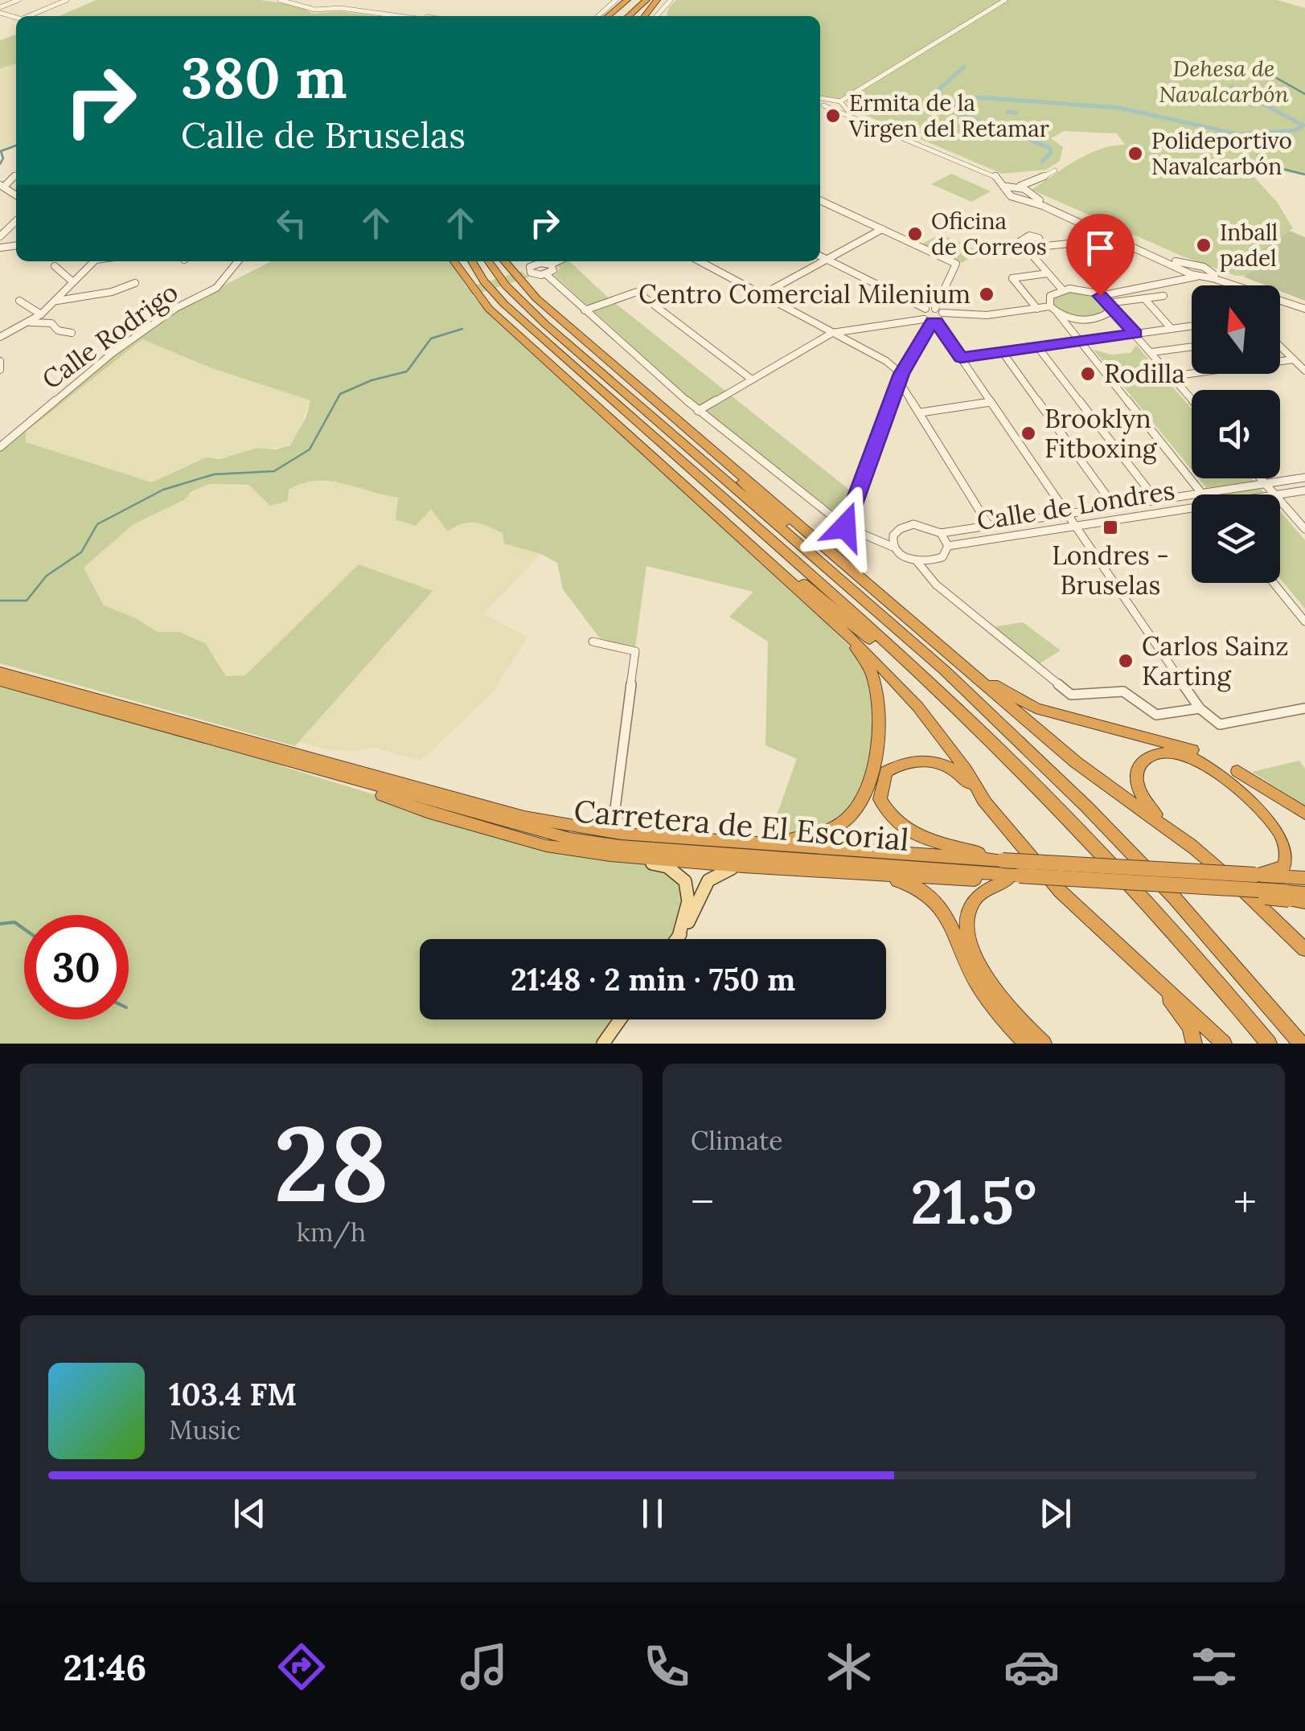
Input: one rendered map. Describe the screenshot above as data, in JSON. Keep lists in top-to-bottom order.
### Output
{
  "streets": {
    "highway": ["Carretera de El Escorial"],
    "street": ["Calle Rodrigo", "Calle de Londres"]
  },
  "parks": ["Dehesa de Navalcarbón"],
  "places": {
    "other": [
      "Ermita de la Virgen del Retamar",
      "Polideportivo Navalcarbón",
      "Oficina de Correos",
      "Inball padel",
      "Centro Comercial Milenium",
      "Rodilla",
      "Brooklyn Fitboxing",
      "Carlos Sainz Karting"
    ],
    "transit": ["Londres - Bruselas"]
  },
  "north": "top",
  "page": {
    "turn": ["380 m", "Calle de Bruselas"],
    "limit": "30",
    "trip": "21:48 · 2 min · 750 m",
    "tile": [
      ["28", "km/h"],
      "Climate"
    ],
    "heat": ["−", "21.5°", "+"],
    "song": ["103.4 FM", "Music"],
    "tabs": "21:46"
  }
}
